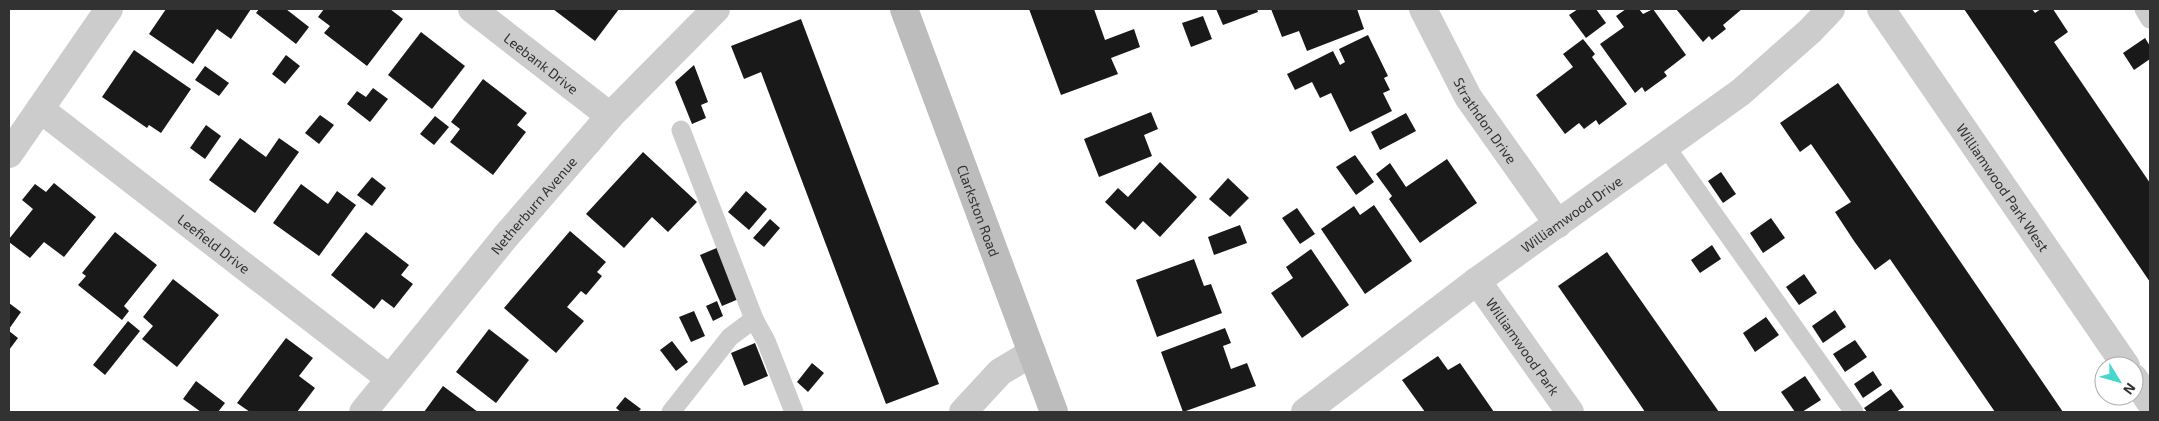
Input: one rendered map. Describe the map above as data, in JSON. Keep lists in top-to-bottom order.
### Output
{
  "streets": {
    "main road": ["Clarkston Road"],
    "street": [
      "Leebank Drive",
      "Strathdon Drive",
      "Williamwood Park West",
      "Netherburn Avenue",
      "Williamwood Drive",
      "Leefield Drive",
      "Williamwood Park"
    ]
  },
  "crossings": [
    ["Leebank Drive", "Netherburn Avenue"],
    ["Strathdon Drive", "Williamwood Drive"],
    ["Netherburn Avenue", "Leefield Drive"],
    ["Williamwood Drive", "Williamwood Park"]
  ],
  "north": "bottom right"
}
